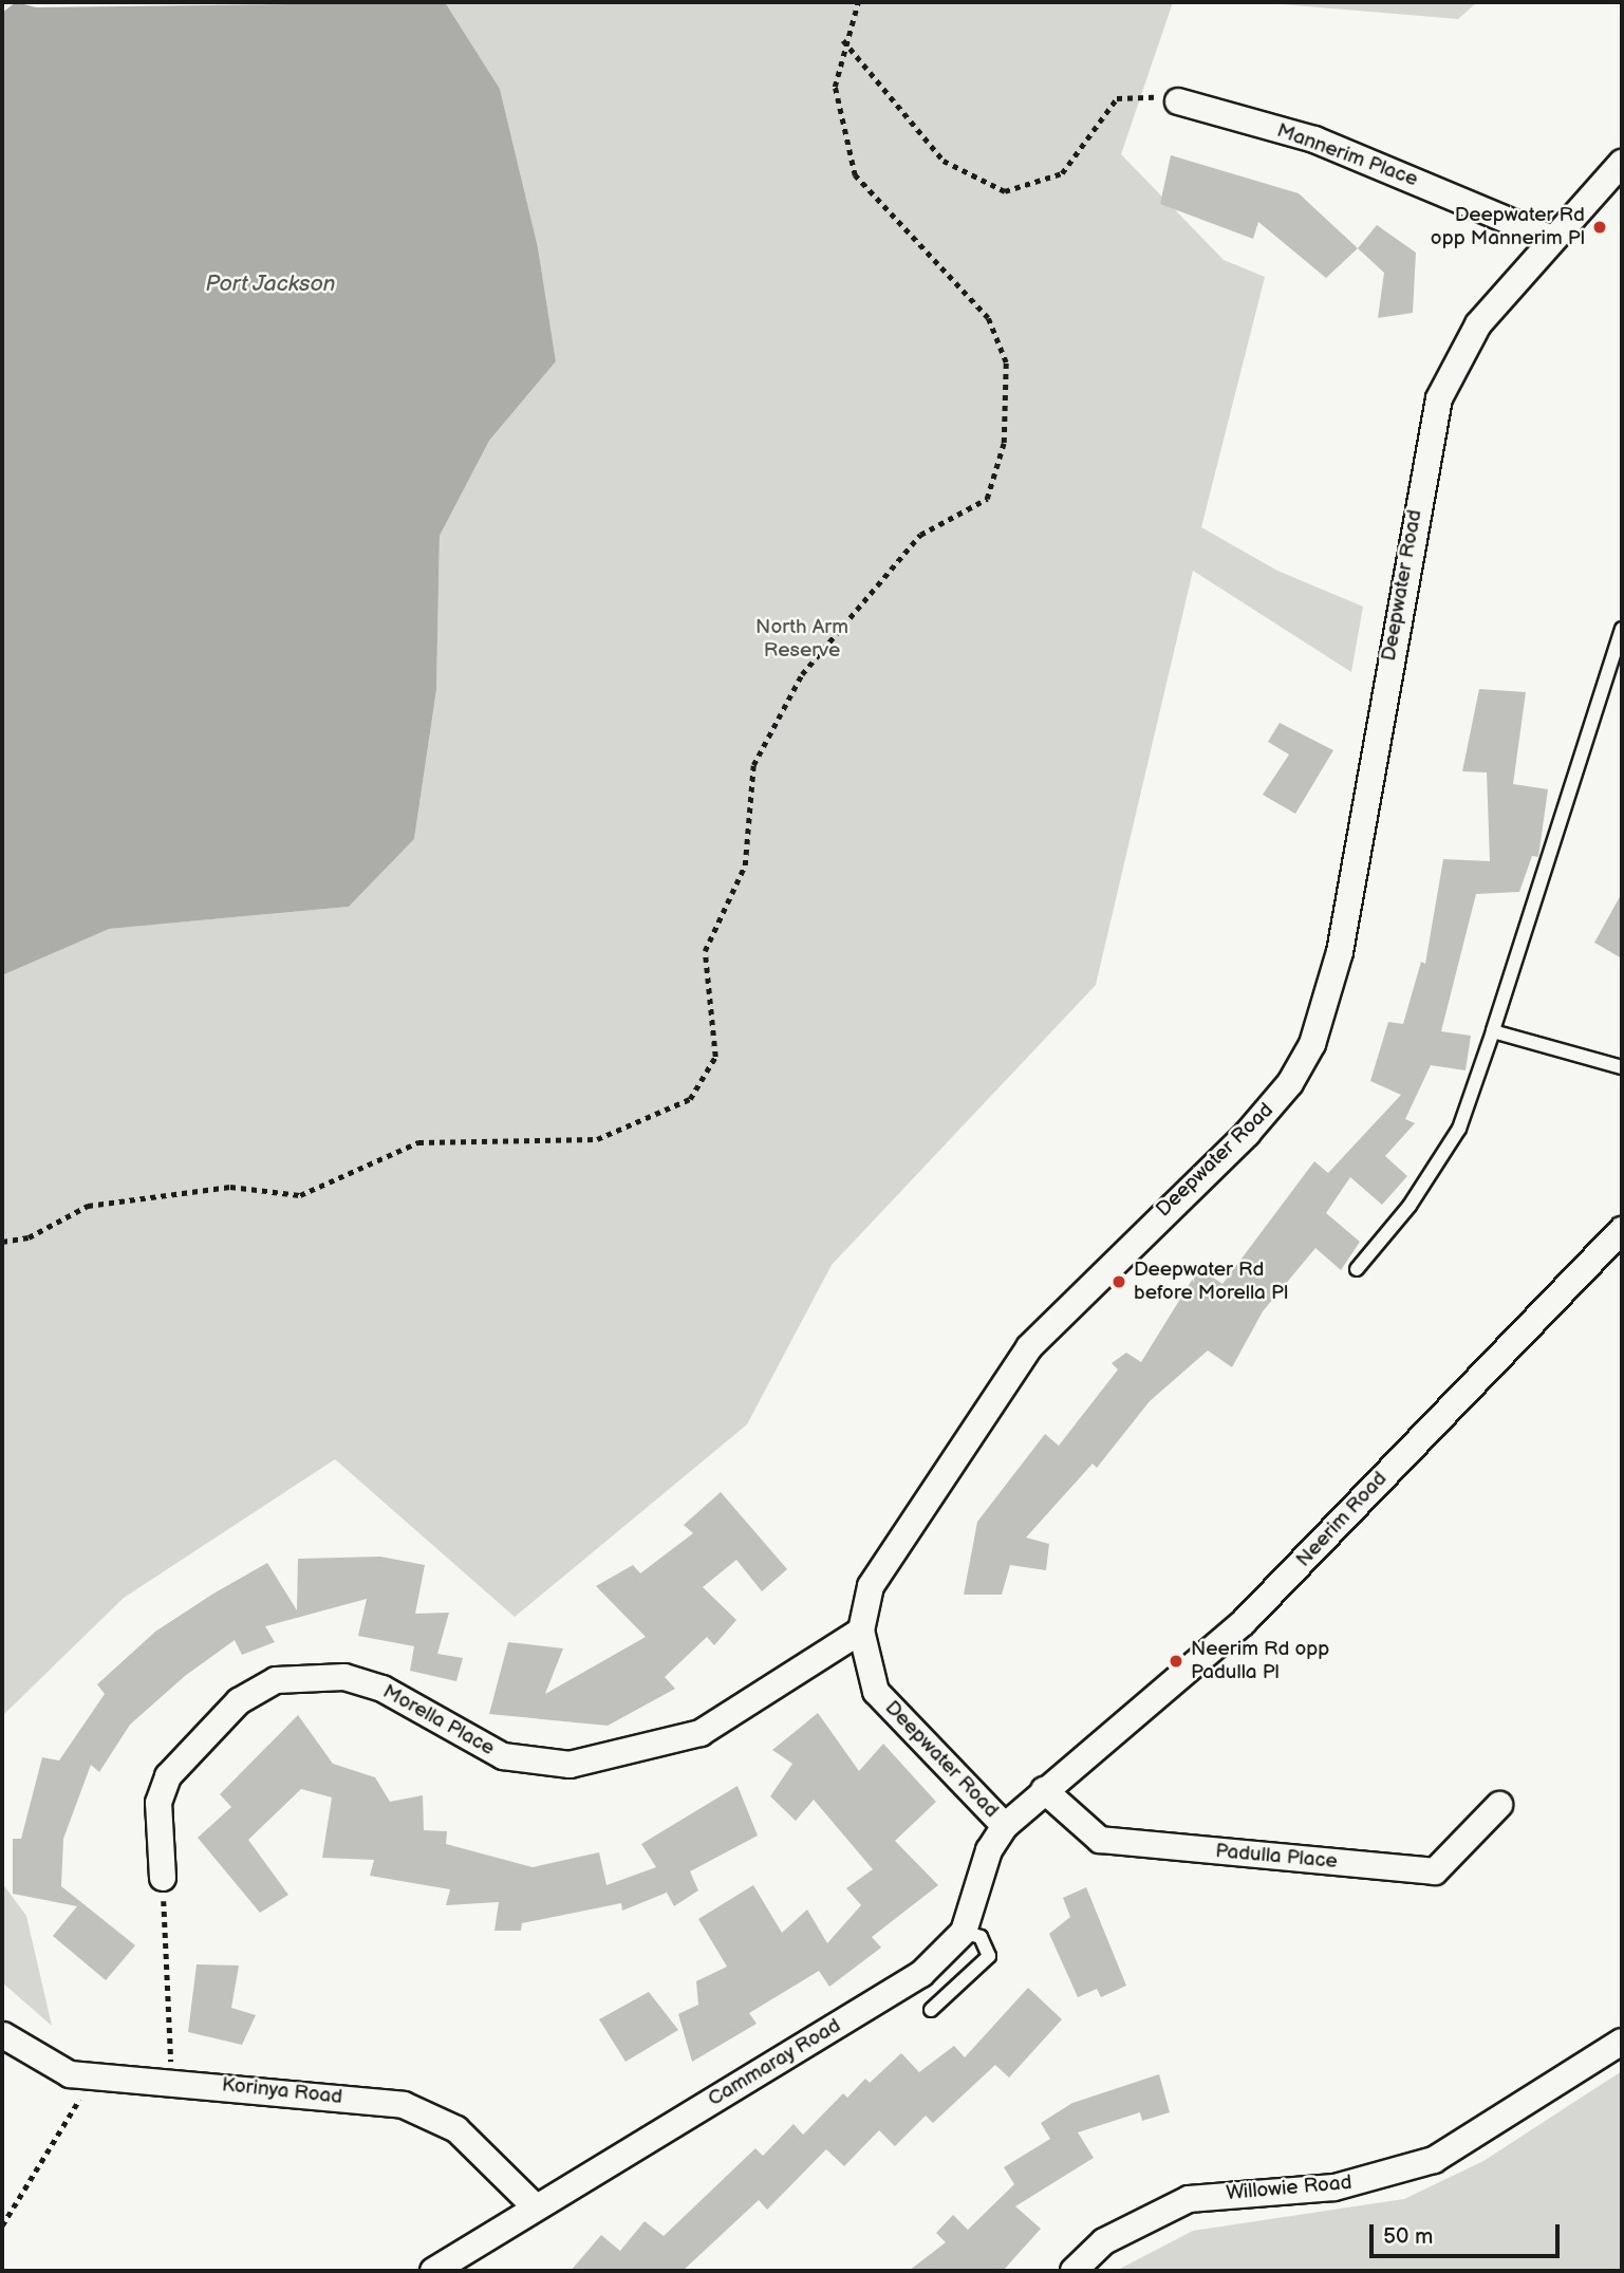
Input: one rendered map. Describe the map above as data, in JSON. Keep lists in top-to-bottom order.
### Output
{
  "streets": {
    "street": [
      "Mannerim Place",
      "Deepwater Road",
      "Neerim Road",
      "Morella Place",
      "Padulla Place",
      "Cammaray Road",
      "Korinya Road",
      "Willowie Road"
    ]
  },
  "crossings": [
    ["Mannerim Place", "Deepwater Road"],
    ["Deepwater Road", "Morella Place"],
    ["Deepwater Road", "Cammaray Road"],
    ["Neerim Road", "Padulla Place"],
    ["Neerim Road", "Cammaray Road"],
    ["Padulla Place", "Cammaray Road"],
    ["Cammaray Road", "Korinya Road"]
  ],
  "water": ["Port Jackson"],
  "parks": ["North Arm Reserve"],
  "places": ["Deepwater Rd opp Mannerim Pl", "Deepwater Rd before Morella Pl", "Neerim Rd opp Padulla Pl"],
  "scale_bar": "50 m"
}
